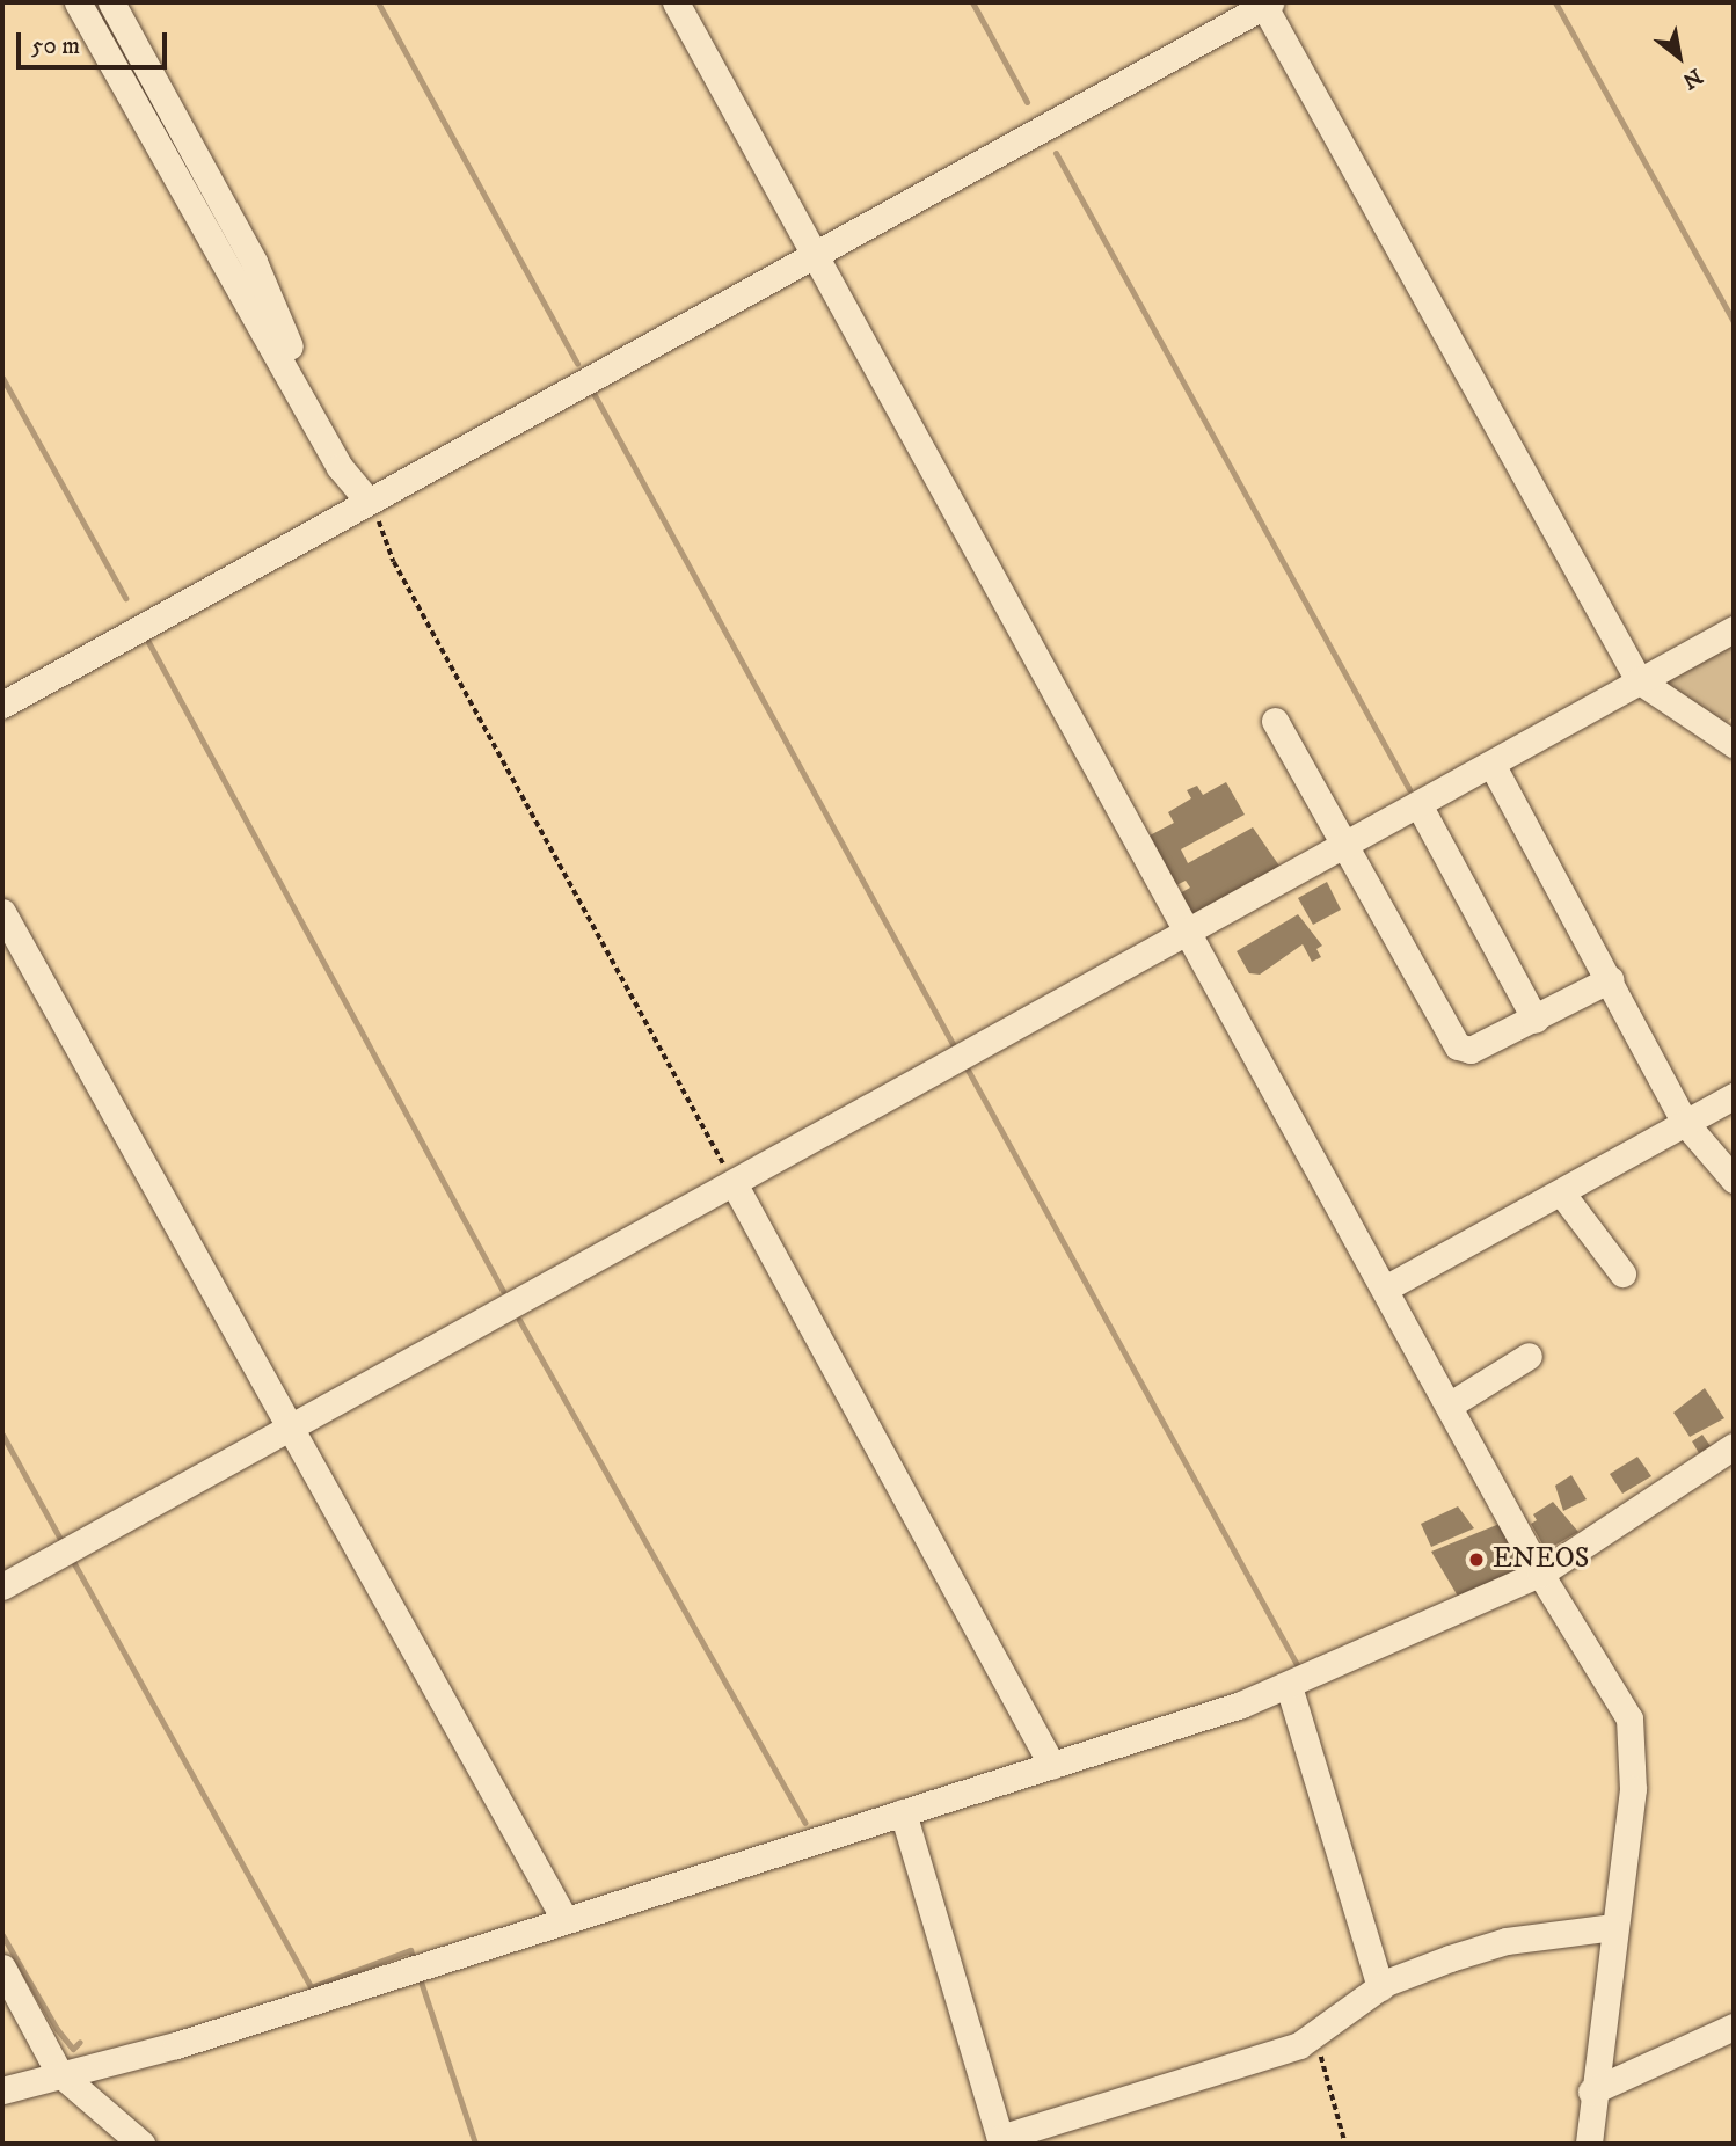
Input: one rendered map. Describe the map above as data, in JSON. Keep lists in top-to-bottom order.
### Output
{
  "places": ["ENEOS"],
  "scale_bar": "50 m",
  "north": "bottom right"
}
